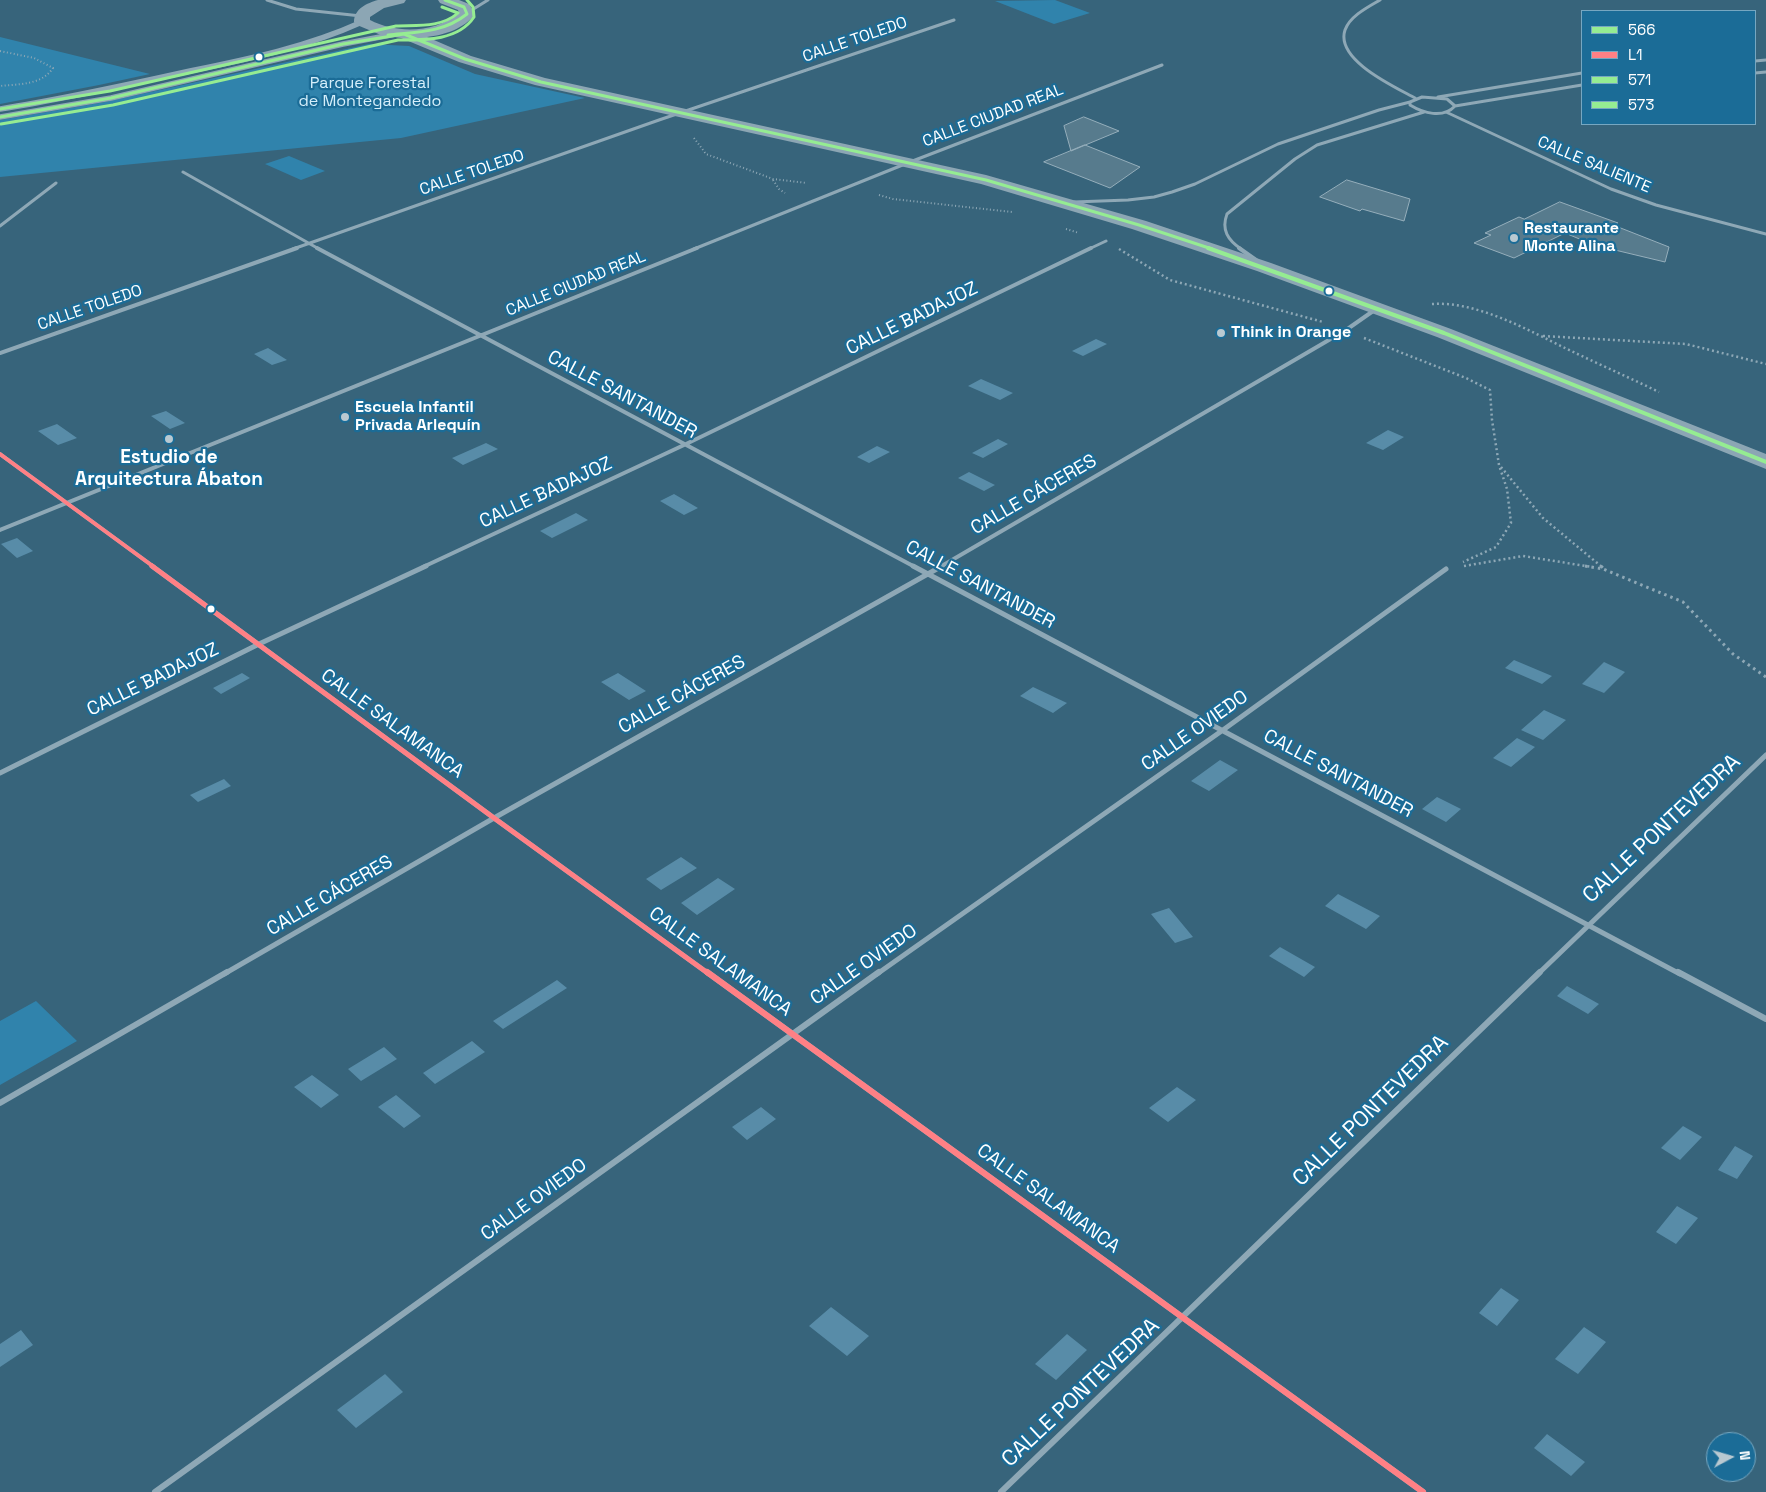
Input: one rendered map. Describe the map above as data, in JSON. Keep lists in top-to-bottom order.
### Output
{
  "streets": {
    "street": [
      "CALLE TOLEDO",
      "CALLE CIUDAD REAL",
      "CALLE SALIENTE",
      "CALLE BADAJOZ",
      "CALLE SANTANDER",
      "CALLE CÁCERES",
      "CALLE SALAMANCA",
      "CALLE OVIEDO",
      "CALLE PONTEVEDRA"
    ]
  },
  "crossings": [
    ["CALLE TOLEDO", "CALLE SANTANDER"],
    ["CALLE CIUDAD REAL", "CALLE SANTANDER"],
    ["CALLE CIUDAD REAL", "CALLE SALAMANCA"],
    ["CALLE BADAJOZ", "CALLE SANTANDER"],
    ["CALLE BADAJOZ", "CALLE SALAMANCA"],
    ["CALLE SANTANDER", "CALLE CÁCERES"],
    ["CALLE SANTANDER", "CALLE OVIEDO"],
    ["CALLE SANTANDER", "CALLE PONTEVEDRA"],
    ["CALLE CÁCERES", "CALLE SALAMANCA"],
    ["CALLE SALAMANCA", "CALLE OVIEDO"],
    ["CALLE SALAMANCA", "CALLE PONTEVEDRA"]
  ],
  "parks": ["Parque Forestal de Montegandedo"],
  "places": [
    "Restaurante Monte Alina",
    "Think in Orange",
    "Escuela Infantil Privada Arlequín",
    "Estudio de Arquitectura Ábaton"
  ],
  "lines": [
    "transit line 566",
    "transit line 571",
    "transit line 573",
    "transit line L1"
  ],
  "legend": [
    "566",
    "L1",
    "571",
    "573"
  ],
  "north": "right"
}
